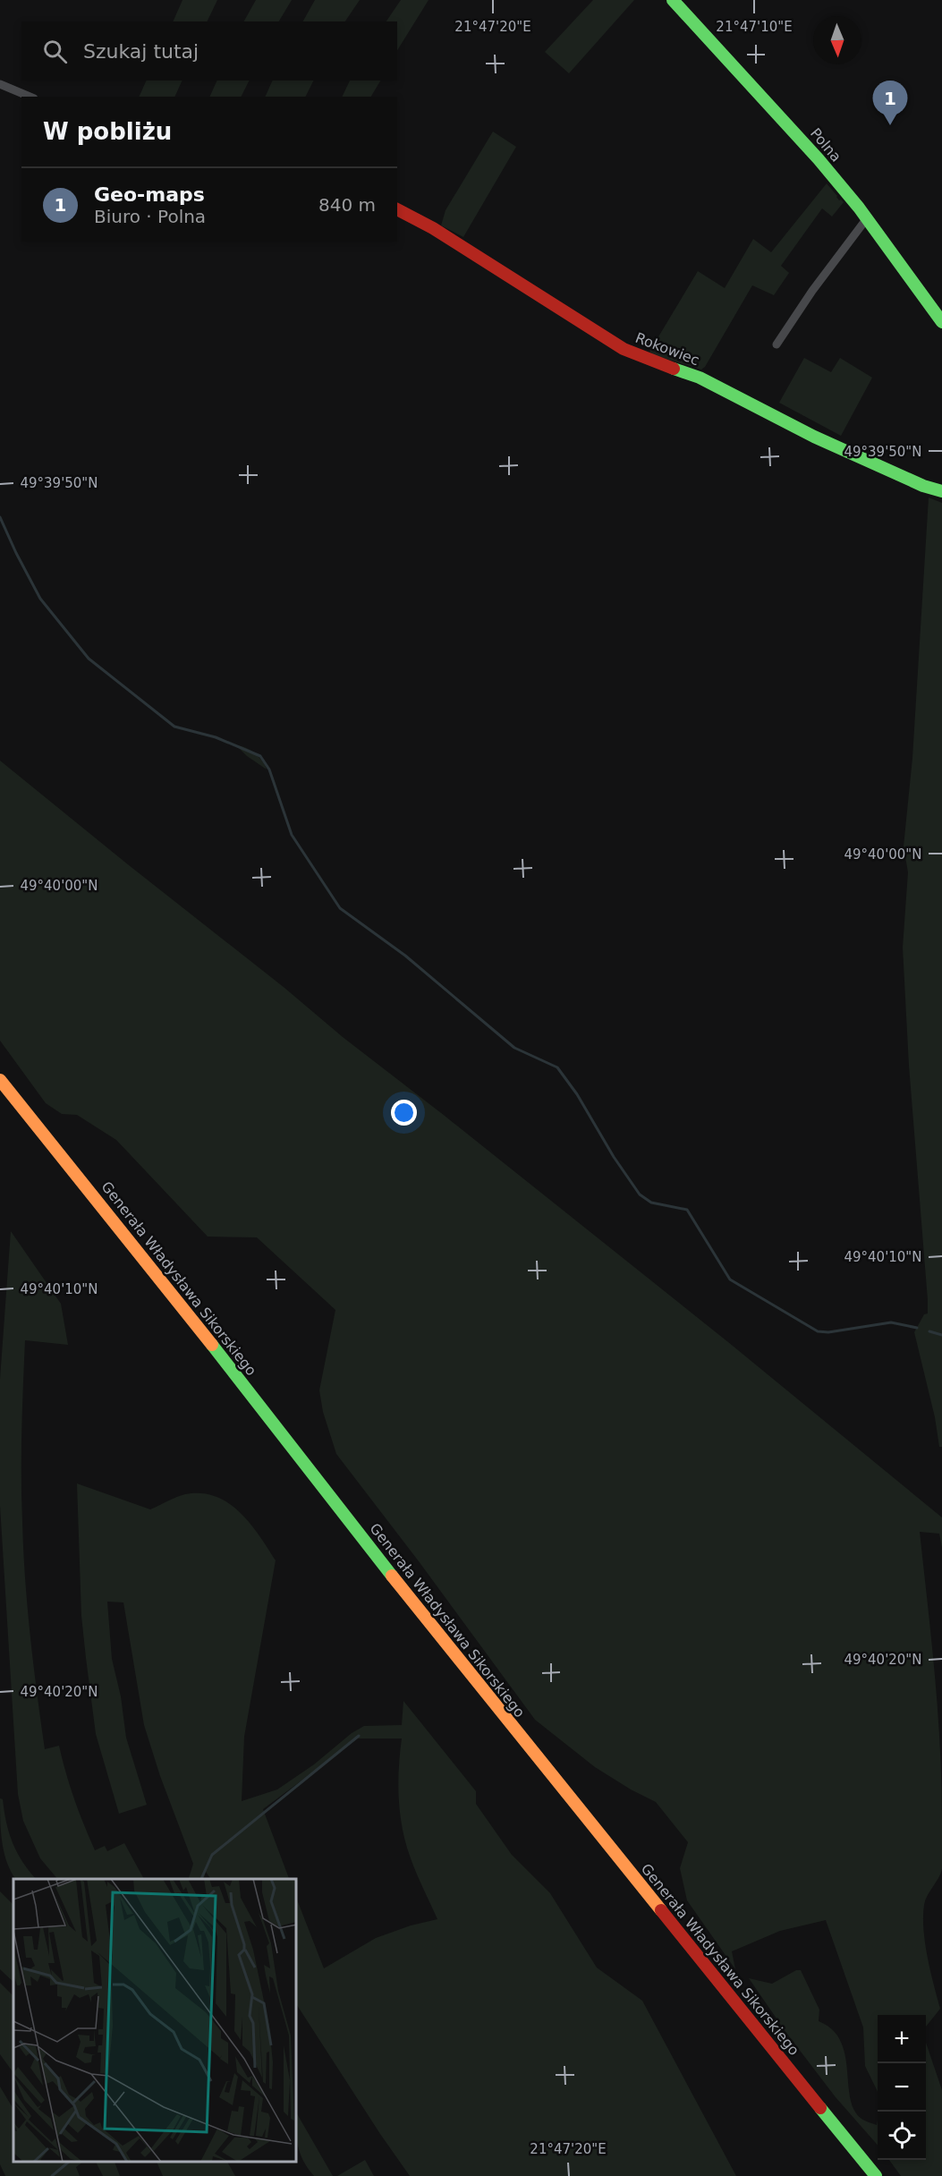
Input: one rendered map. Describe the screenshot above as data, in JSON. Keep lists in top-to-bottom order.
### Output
{
  "streets": {
    "street": ["Polna", "Rokowiec", "Generała Władysława Sikorskiego"]
  },
  "north": "bottom",
  "page": {
    "search": "Szukaj tutaj",
    "pins": "1",
    "heading": "W pobliżu",
    "list": [
      {
        "mark": "1",
        "name": "Geo-maps",
        "note": "Biuro · Polna",
        "value": "840 m"
      }
    ],
    "map_buttons": ["+", "−"]
  },
  "coordinates": [
    "21°47'20\"E",
    "21°47'10\"E",
    "49°39'50\"N",
    "49°40'00\"N",
    "49°40'10\"N",
    "49°40'20\"N"
  ]
}
